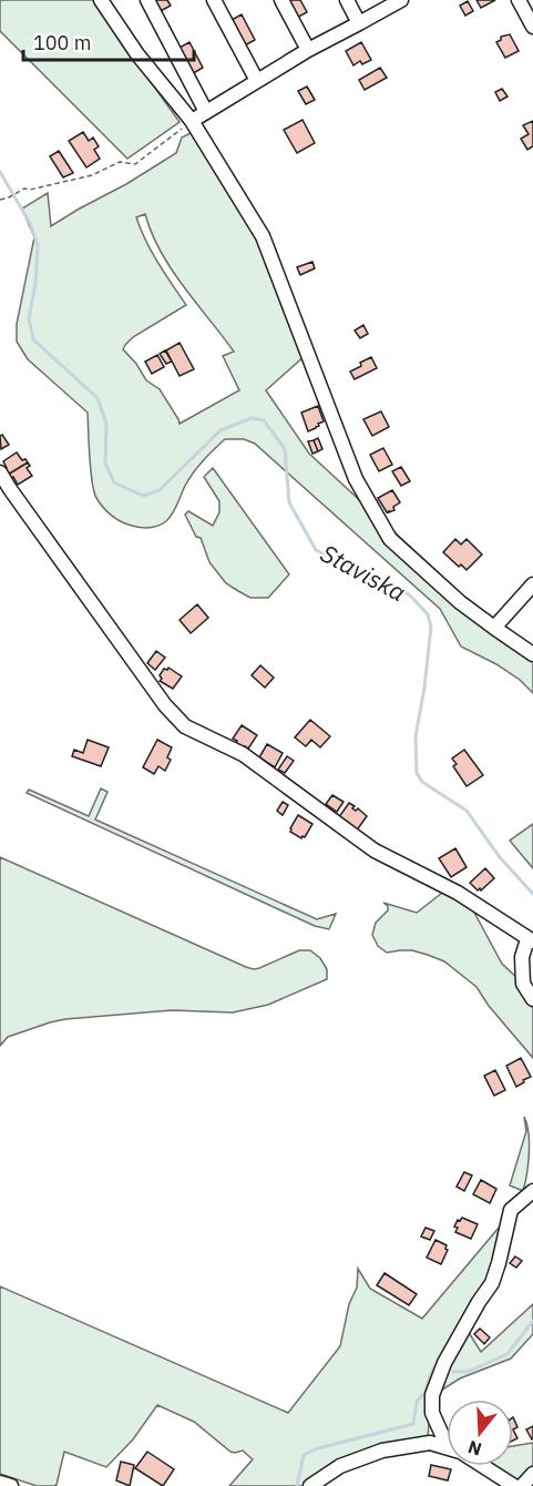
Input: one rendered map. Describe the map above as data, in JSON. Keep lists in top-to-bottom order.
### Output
{
  "water": ["Staviska"],
  "scale_bar": "100 m",
  "north": "bottom"
}
